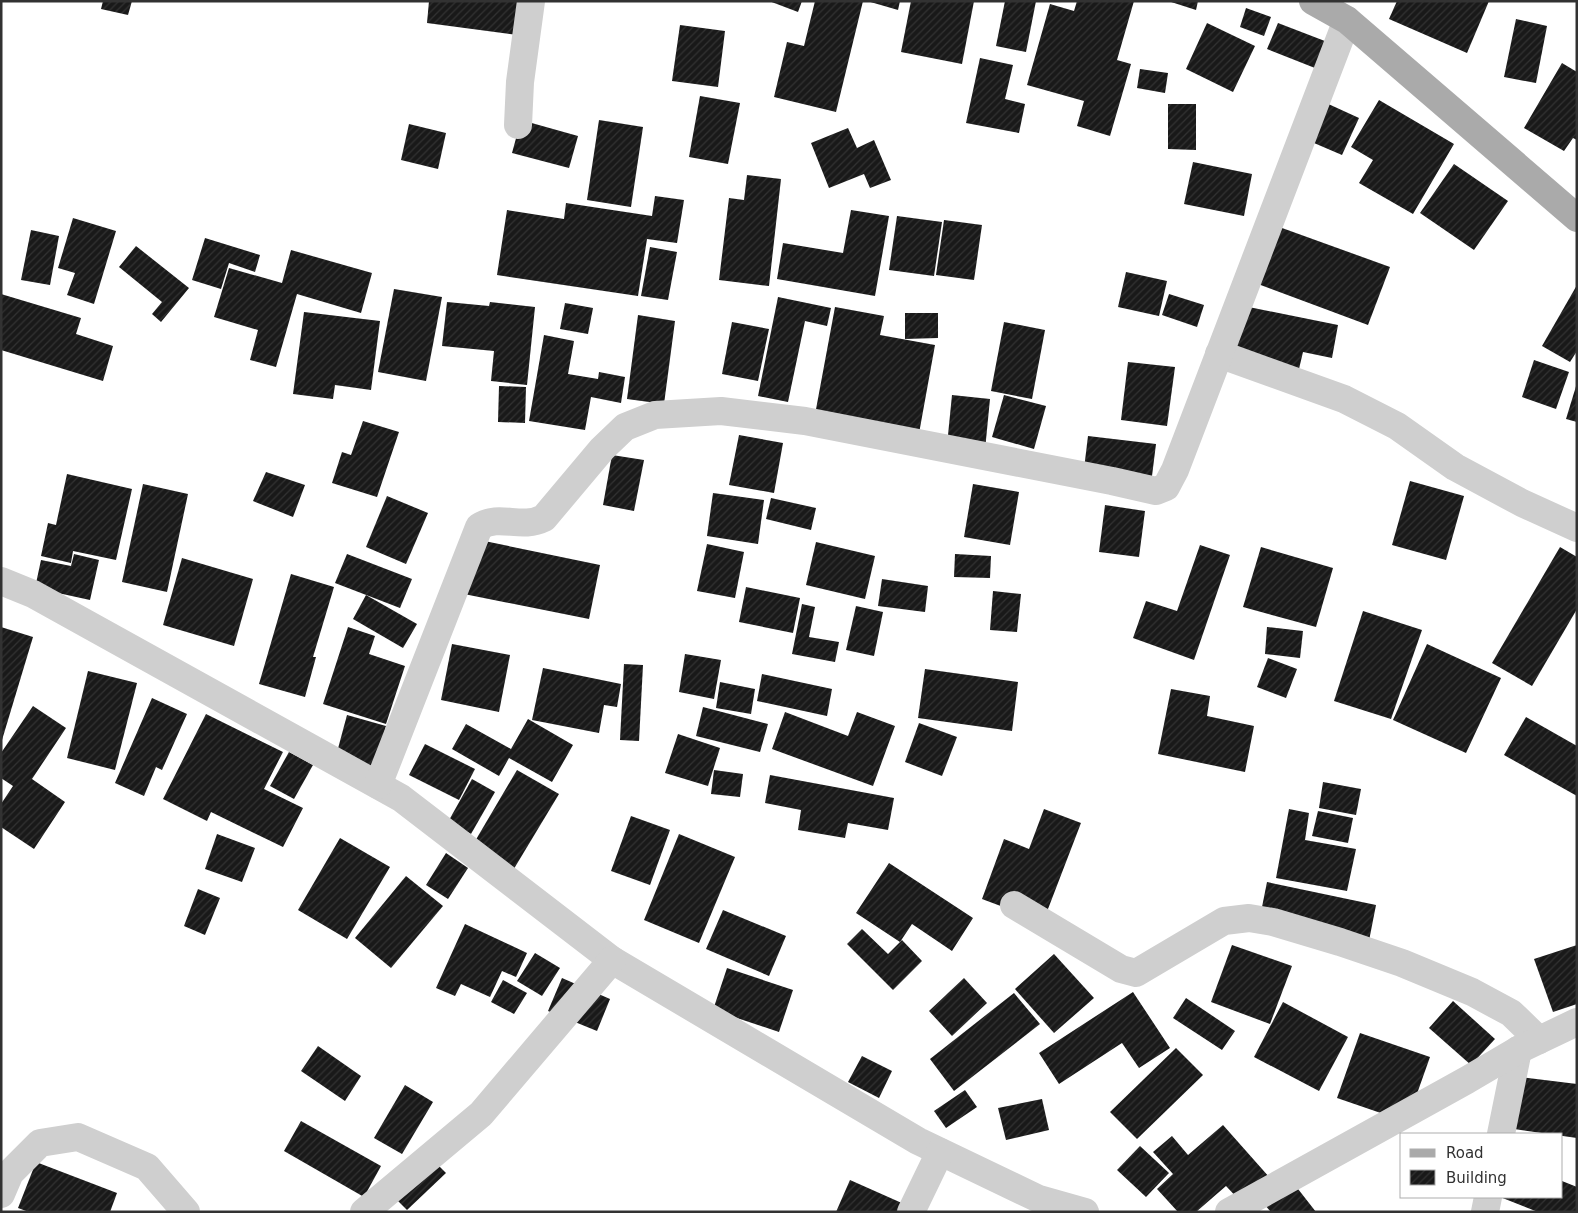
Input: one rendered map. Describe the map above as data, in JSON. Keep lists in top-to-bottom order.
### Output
{
  "legend": ["Road", "Building"]
}
